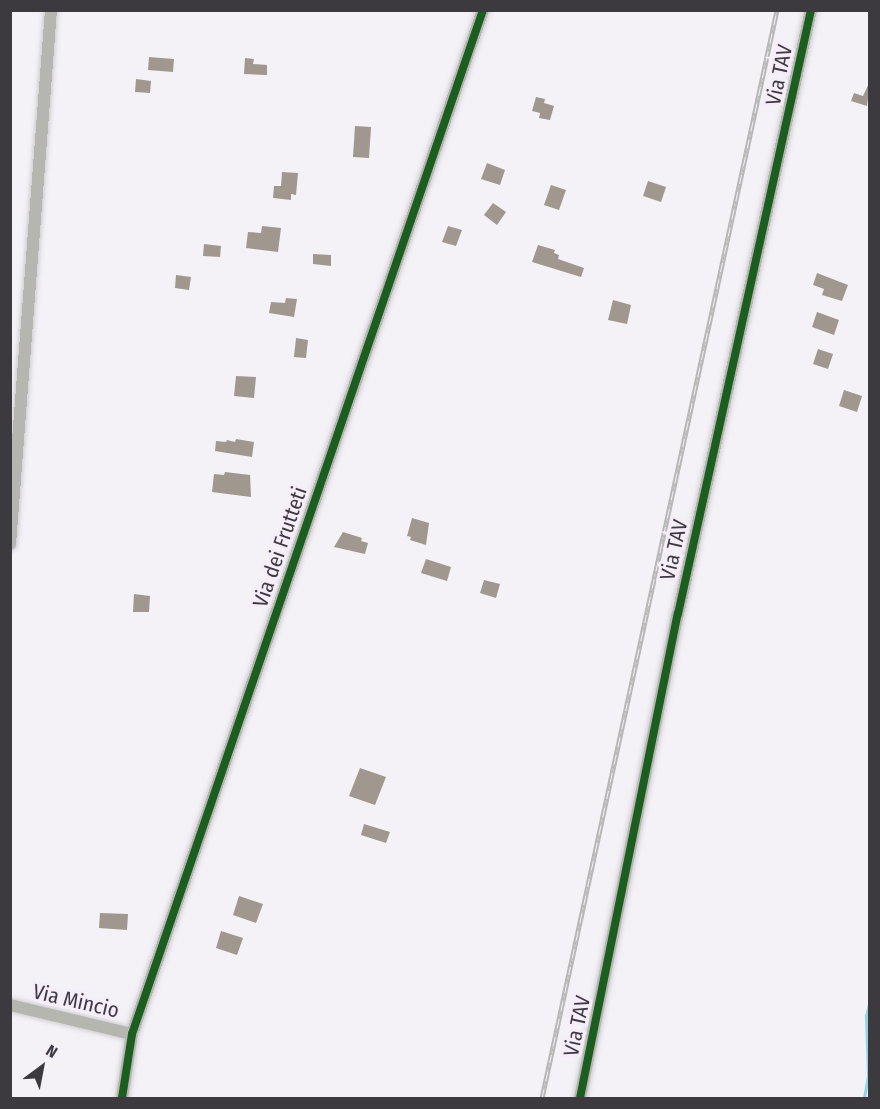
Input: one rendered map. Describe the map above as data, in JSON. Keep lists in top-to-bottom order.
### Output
{
  "streets": {
    "street": ["Via TAV", "Via dei Frutteti", "Via Mincio"]
  },
  "crossings": [
    ["Via dei Frutteti", "Via Mincio"]
  ],
  "north": "top right"
}
